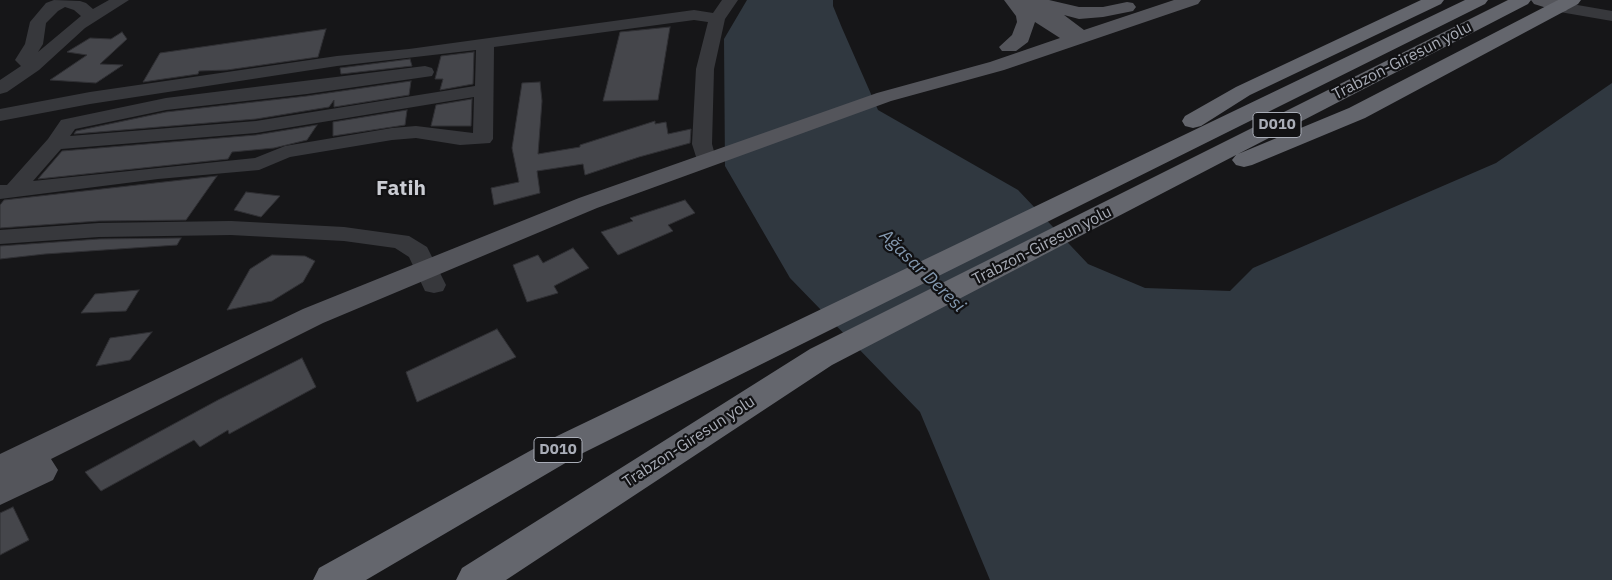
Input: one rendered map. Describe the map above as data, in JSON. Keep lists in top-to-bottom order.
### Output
{
  "streets": {
    "highway": ["Trabzon-Giresun yolu", "D010"]
  },
  "crossings": [
    ["Trabzon-Giresun yolu", "D010"]
  ],
  "districts": ["Fatih"],
  "water": ["Ağasar Deresi"]
}
